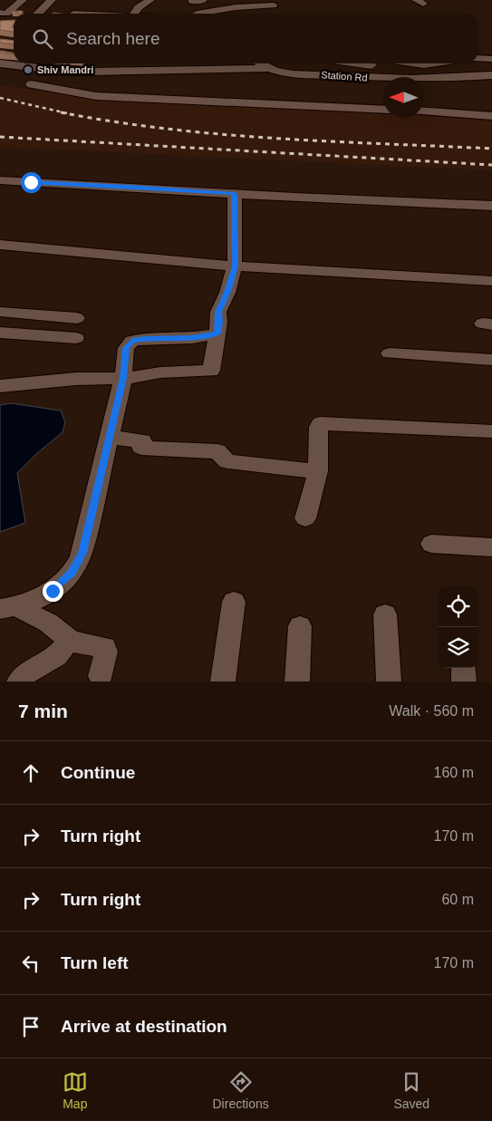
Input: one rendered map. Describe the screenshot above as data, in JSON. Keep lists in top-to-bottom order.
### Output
{
  "streets": {
    "street": ["Station Rd"]
  },
  "places": ["Shiv Mandri"],
  "north": "left",
  "page": {
    "search": "Search here",
    "heading": ["7 min", "Walk · 560 m"],
    "list": [
      ["Continue", "160 m"],
      ["Turn right", "170 m"],
      ["Turn right", "60 m"],
      ["Turn left", "170 m"],
      "Arrive at destination"
    ],
    "nav": ["Map", "Directions", "Saved"]
  }
}
